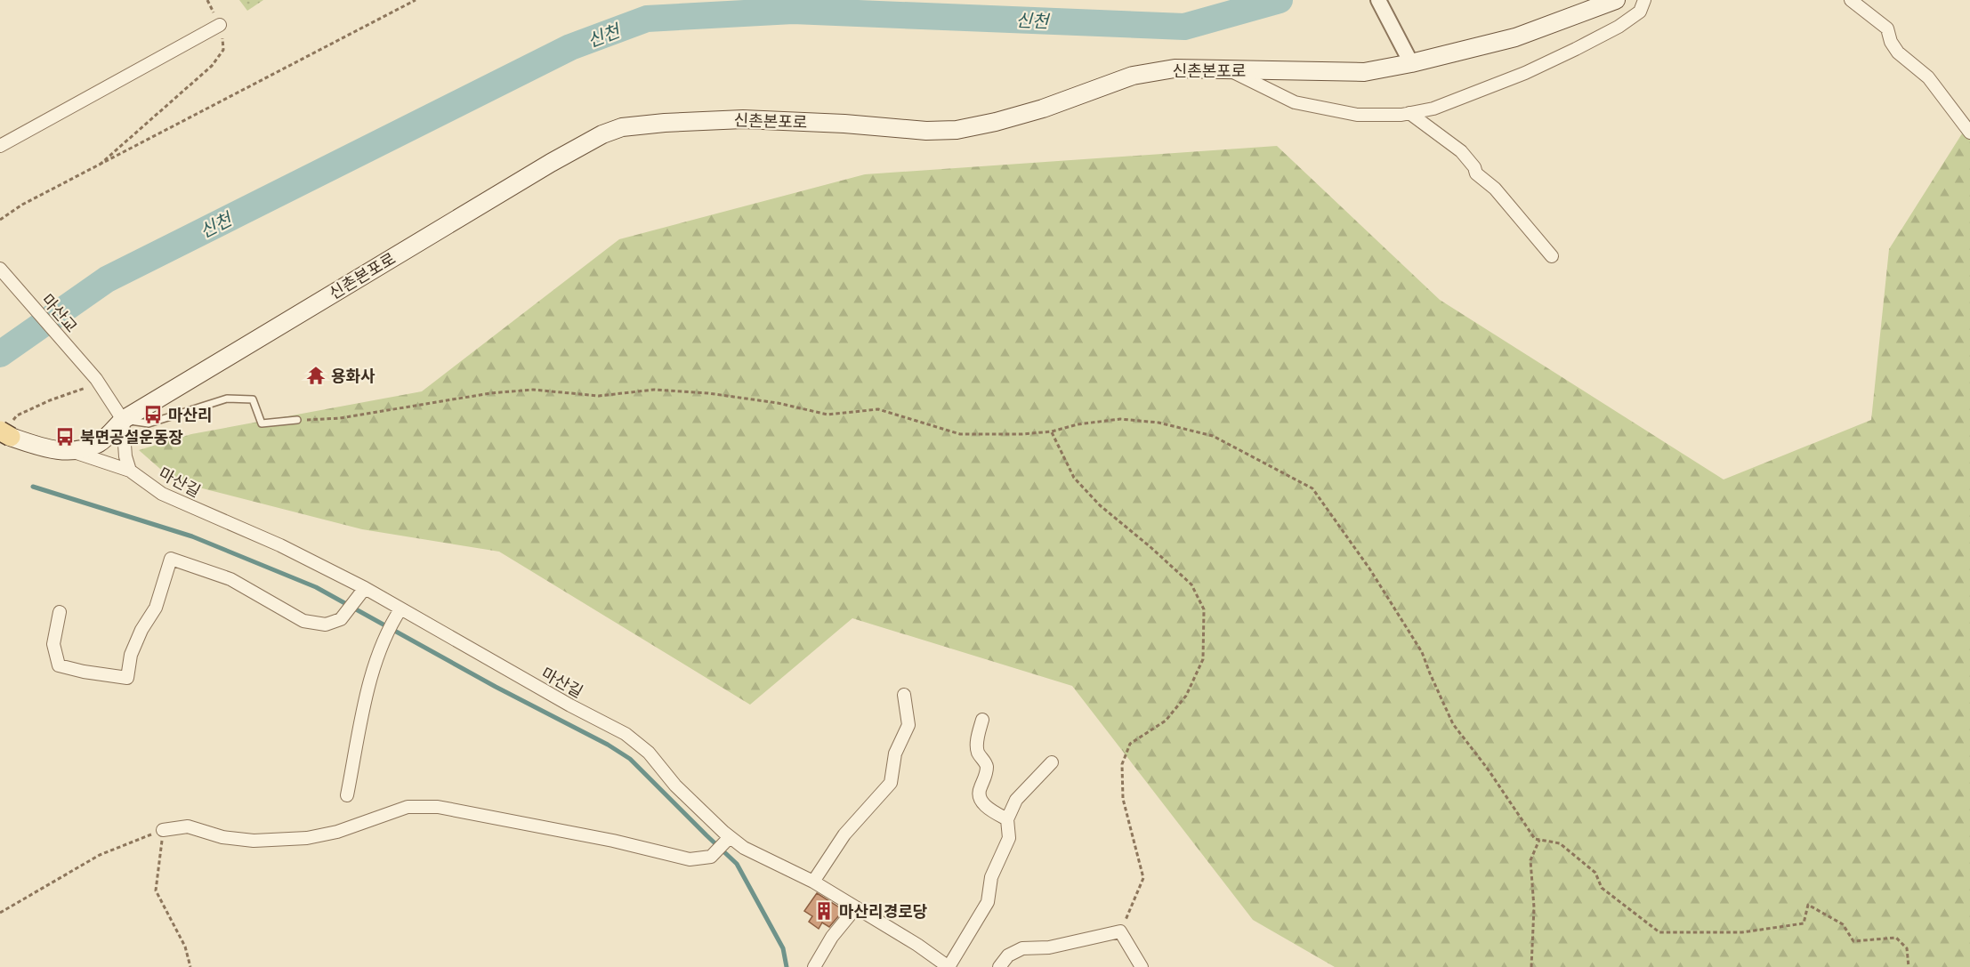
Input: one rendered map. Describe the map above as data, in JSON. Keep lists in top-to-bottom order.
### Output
{
  "streets": {
    "main road": ["신촌본포로"],
    "street": ["마산교", "마산길"]
  },
  "crossings": [
    ["신촌본포로", "마산교"],
    ["신촌본포로", "마산길"]
  ],
  "water": ["신천"],
  "places": {
    "temple": ["용화사"],
    "bus stop": ["마산리", "북면공설운동장"],
    "building": ["마산리경로당"]
  }
}
